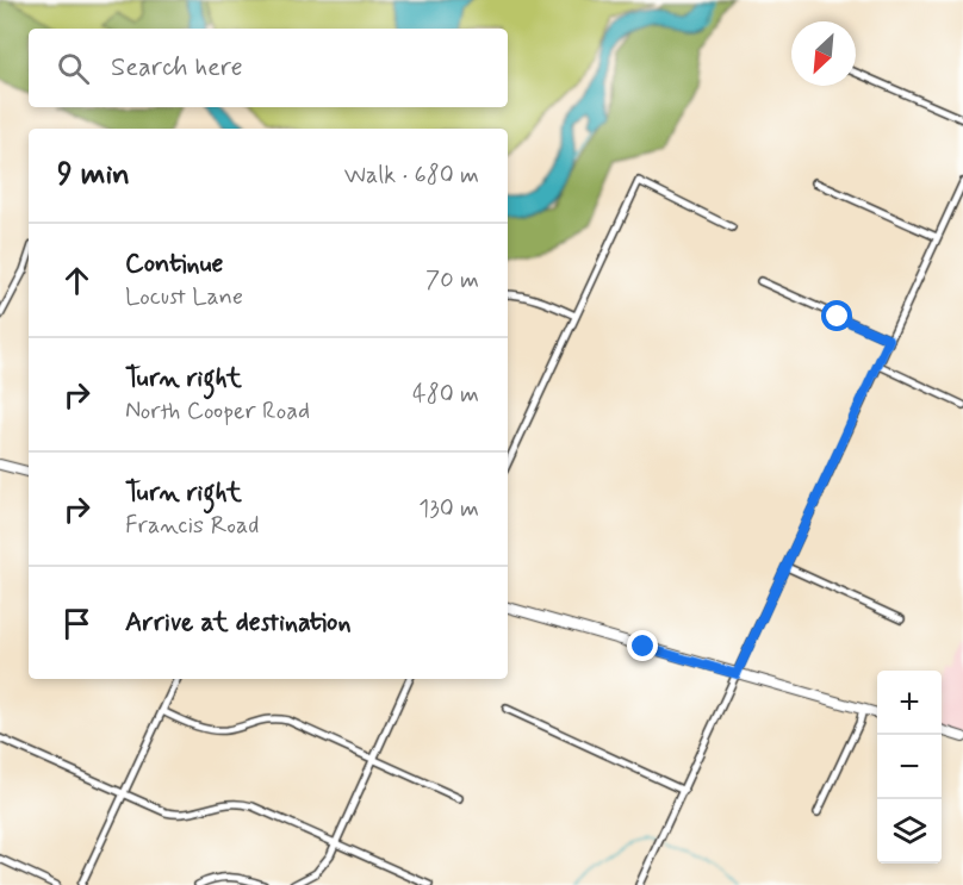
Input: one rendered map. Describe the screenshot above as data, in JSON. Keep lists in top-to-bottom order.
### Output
{
  "north": "bottom left",
  "page": {
    "search": "Search here",
    "heading": ["9 min", "Walk · 680 m"],
    "list": [
      ["Continue", "Locust Lane", "70 m"],
      ["Turn right", "North Cooper Road", "480 m"],
      ["Turn right", "Francis Road", "130 m"],
      "Arrive at destination"
    ],
    "map_buttons": ["+", "−"]
  }
}
